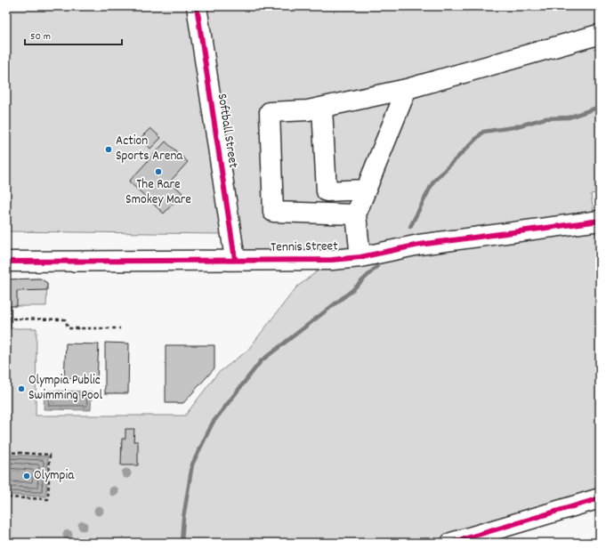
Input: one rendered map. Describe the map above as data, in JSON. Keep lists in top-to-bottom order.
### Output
{
  "streets": {
    "street": ["Softball Street", "Tennis Street"]
  },
  "crossings": [
    ["Softball Street", "Tennis Street"]
  ],
  "places": [
    "Action Sports Arena",
    "The Rare Smokey Mare",
    "Olympia Public Swimming Pool",
    "Olympia"
  ],
  "scale_bar": "50 m"
}
